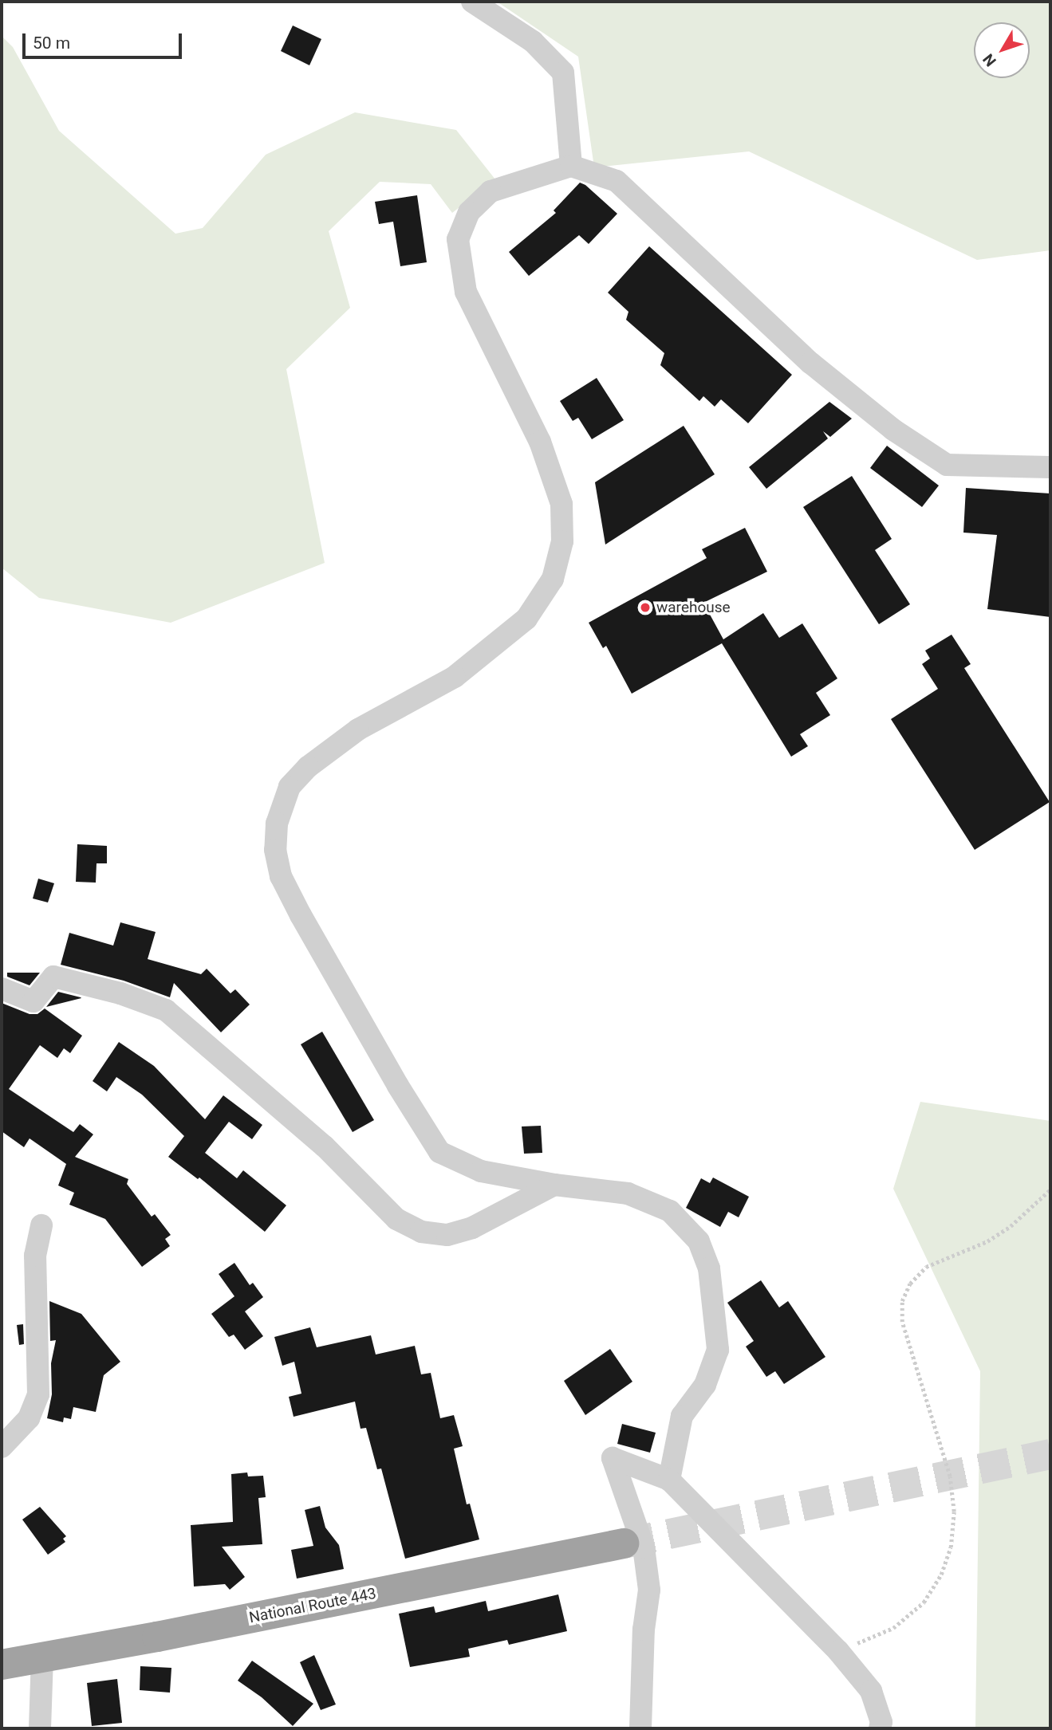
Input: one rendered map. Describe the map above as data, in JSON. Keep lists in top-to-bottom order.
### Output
{
  "streets": {
    "highway": ["National Route 443"]
  },
  "places": ["warehouse"],
  "scale_bar": "50 m",
  "north": "bottom left"
}
